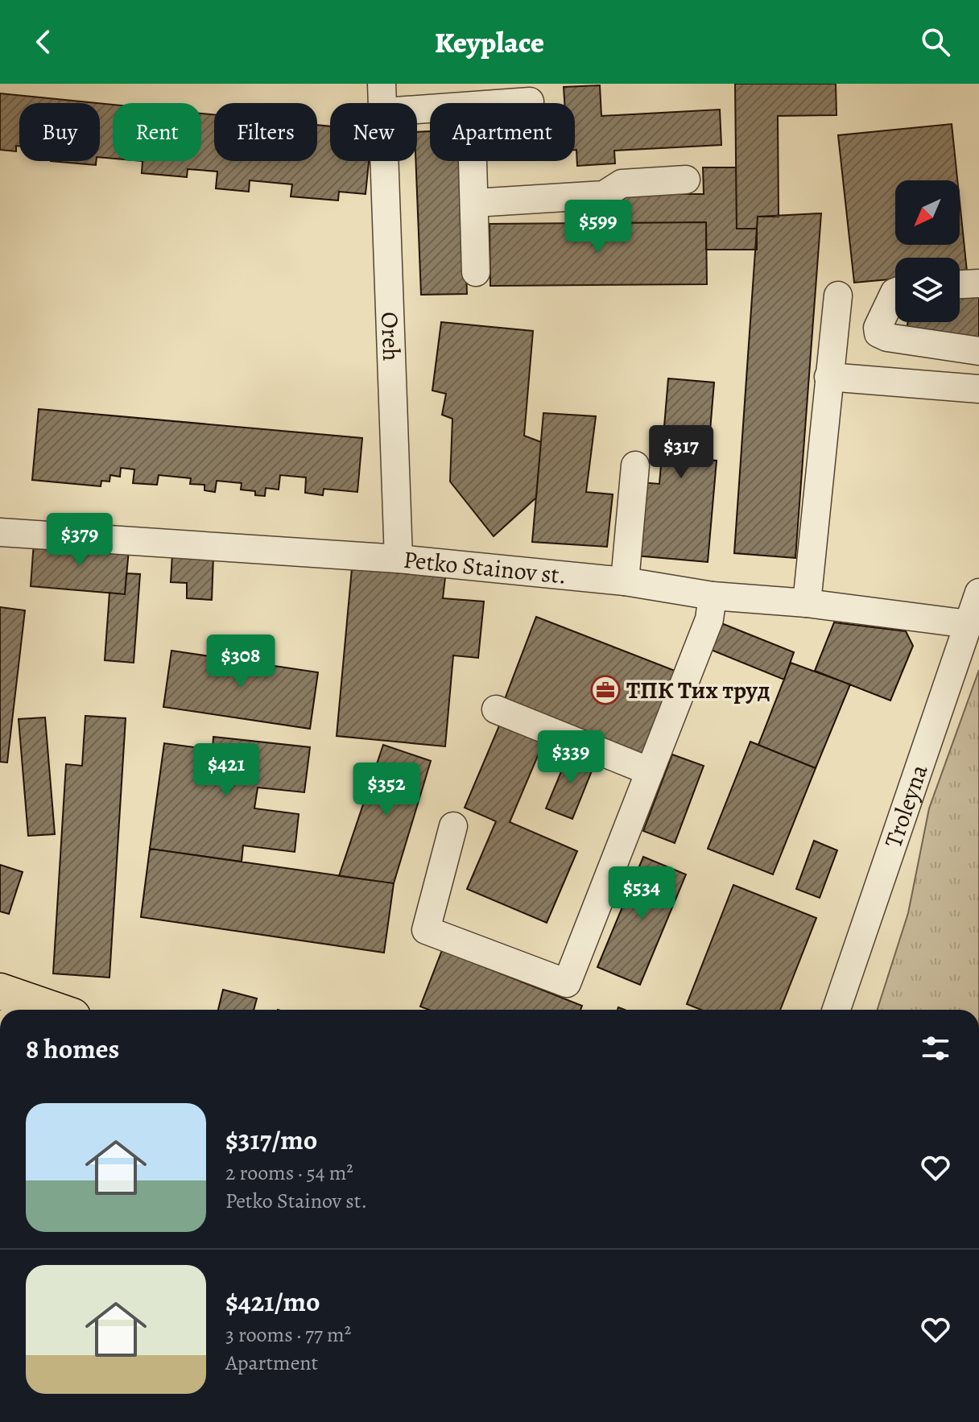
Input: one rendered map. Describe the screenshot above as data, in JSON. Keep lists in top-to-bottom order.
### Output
{
  "streets": {
    "street": ["Oreh", "Petko Stainov st.", "Troleyna"]
  },
  "crossings": [
    ["Oreh", "Petko Stainov st."],
    ["Petko Stainov st.", "Troleyna"]
  ],
  "places": {
    "office": ["ТПК Тих труд"]
  },
  "north": "bottom left",
  "page": {
    "header": "Keyplace",
    "chip": [
      "Buy",
      "Rent",
      "Filters",
      "New",
      "Apartment"
    ],
    "price": [
      "$599",
      "$317",
      "$379",
      "$308",
      "$339",
      "$421",
      "$352",
      "$534"
    ],
    "heading": "8 homes",
    "list": [
      {
        "name": "$317/mo",
        "note": "2 rooms · 54 m² · Petko Stainov st."
      },
      {
        "name": "$421/mo",
        "note": "3 rooms · 77 m² · Apartment"
      }
    ]
  }
}
